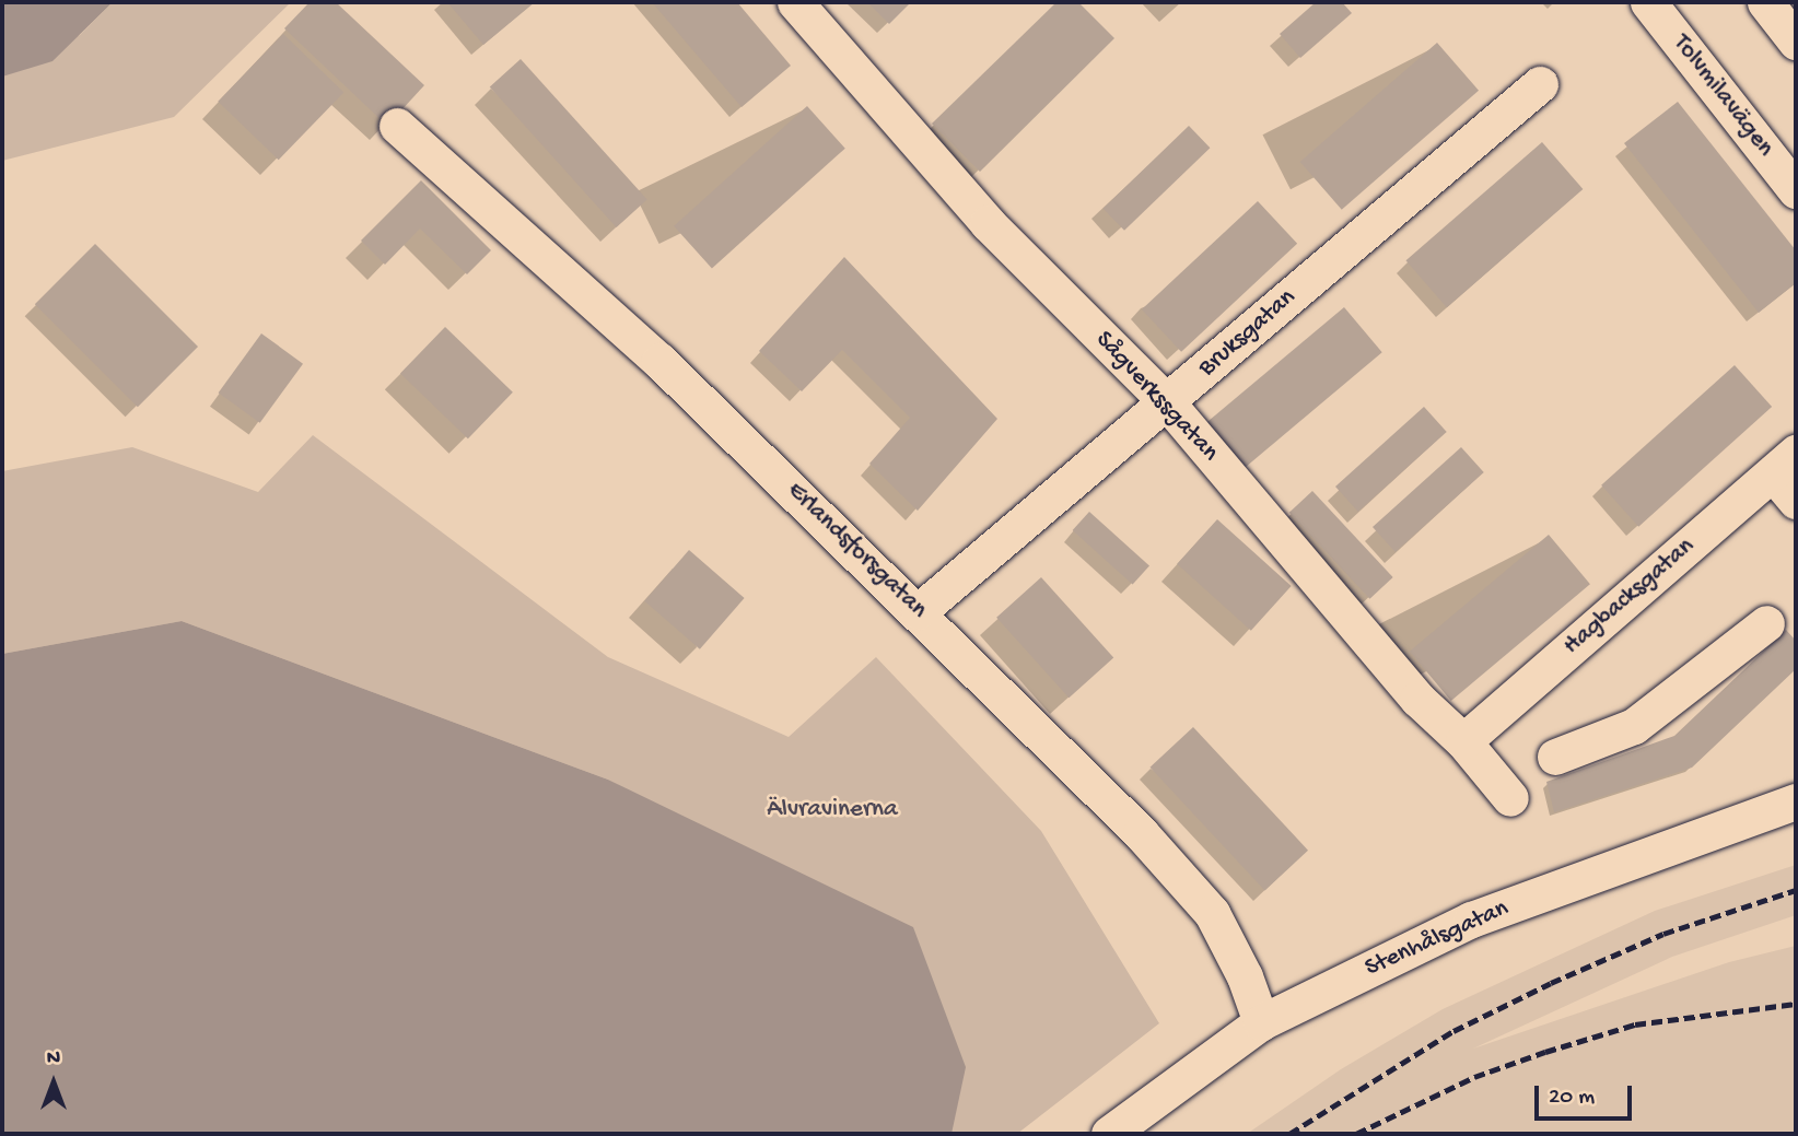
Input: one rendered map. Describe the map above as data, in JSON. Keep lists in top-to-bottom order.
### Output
{
  "streets": {
    "street": [
      "Tolvmilavägen",
      "Bruksgatan",
      "Sågverkssgatan",
      "Erlandsforsgatan",
      "Hagbacksgatan",
      "Stenhålsgatan"
    ]
  },
  "crossings": [
    ["Bruksgatan", "Sågverkssgatan"],
    ["Bruksgatan", "Erlandsforsgatan"],
    ["Sågverkssgatan", "Hagbacksgatan"],
    ["Erlandsforsgatan", "Stenhålsgatan"]
  ],
  "parks": ["Älvravinerna"],
  "scale_bar": "20 m",
  "north": "top"
}
